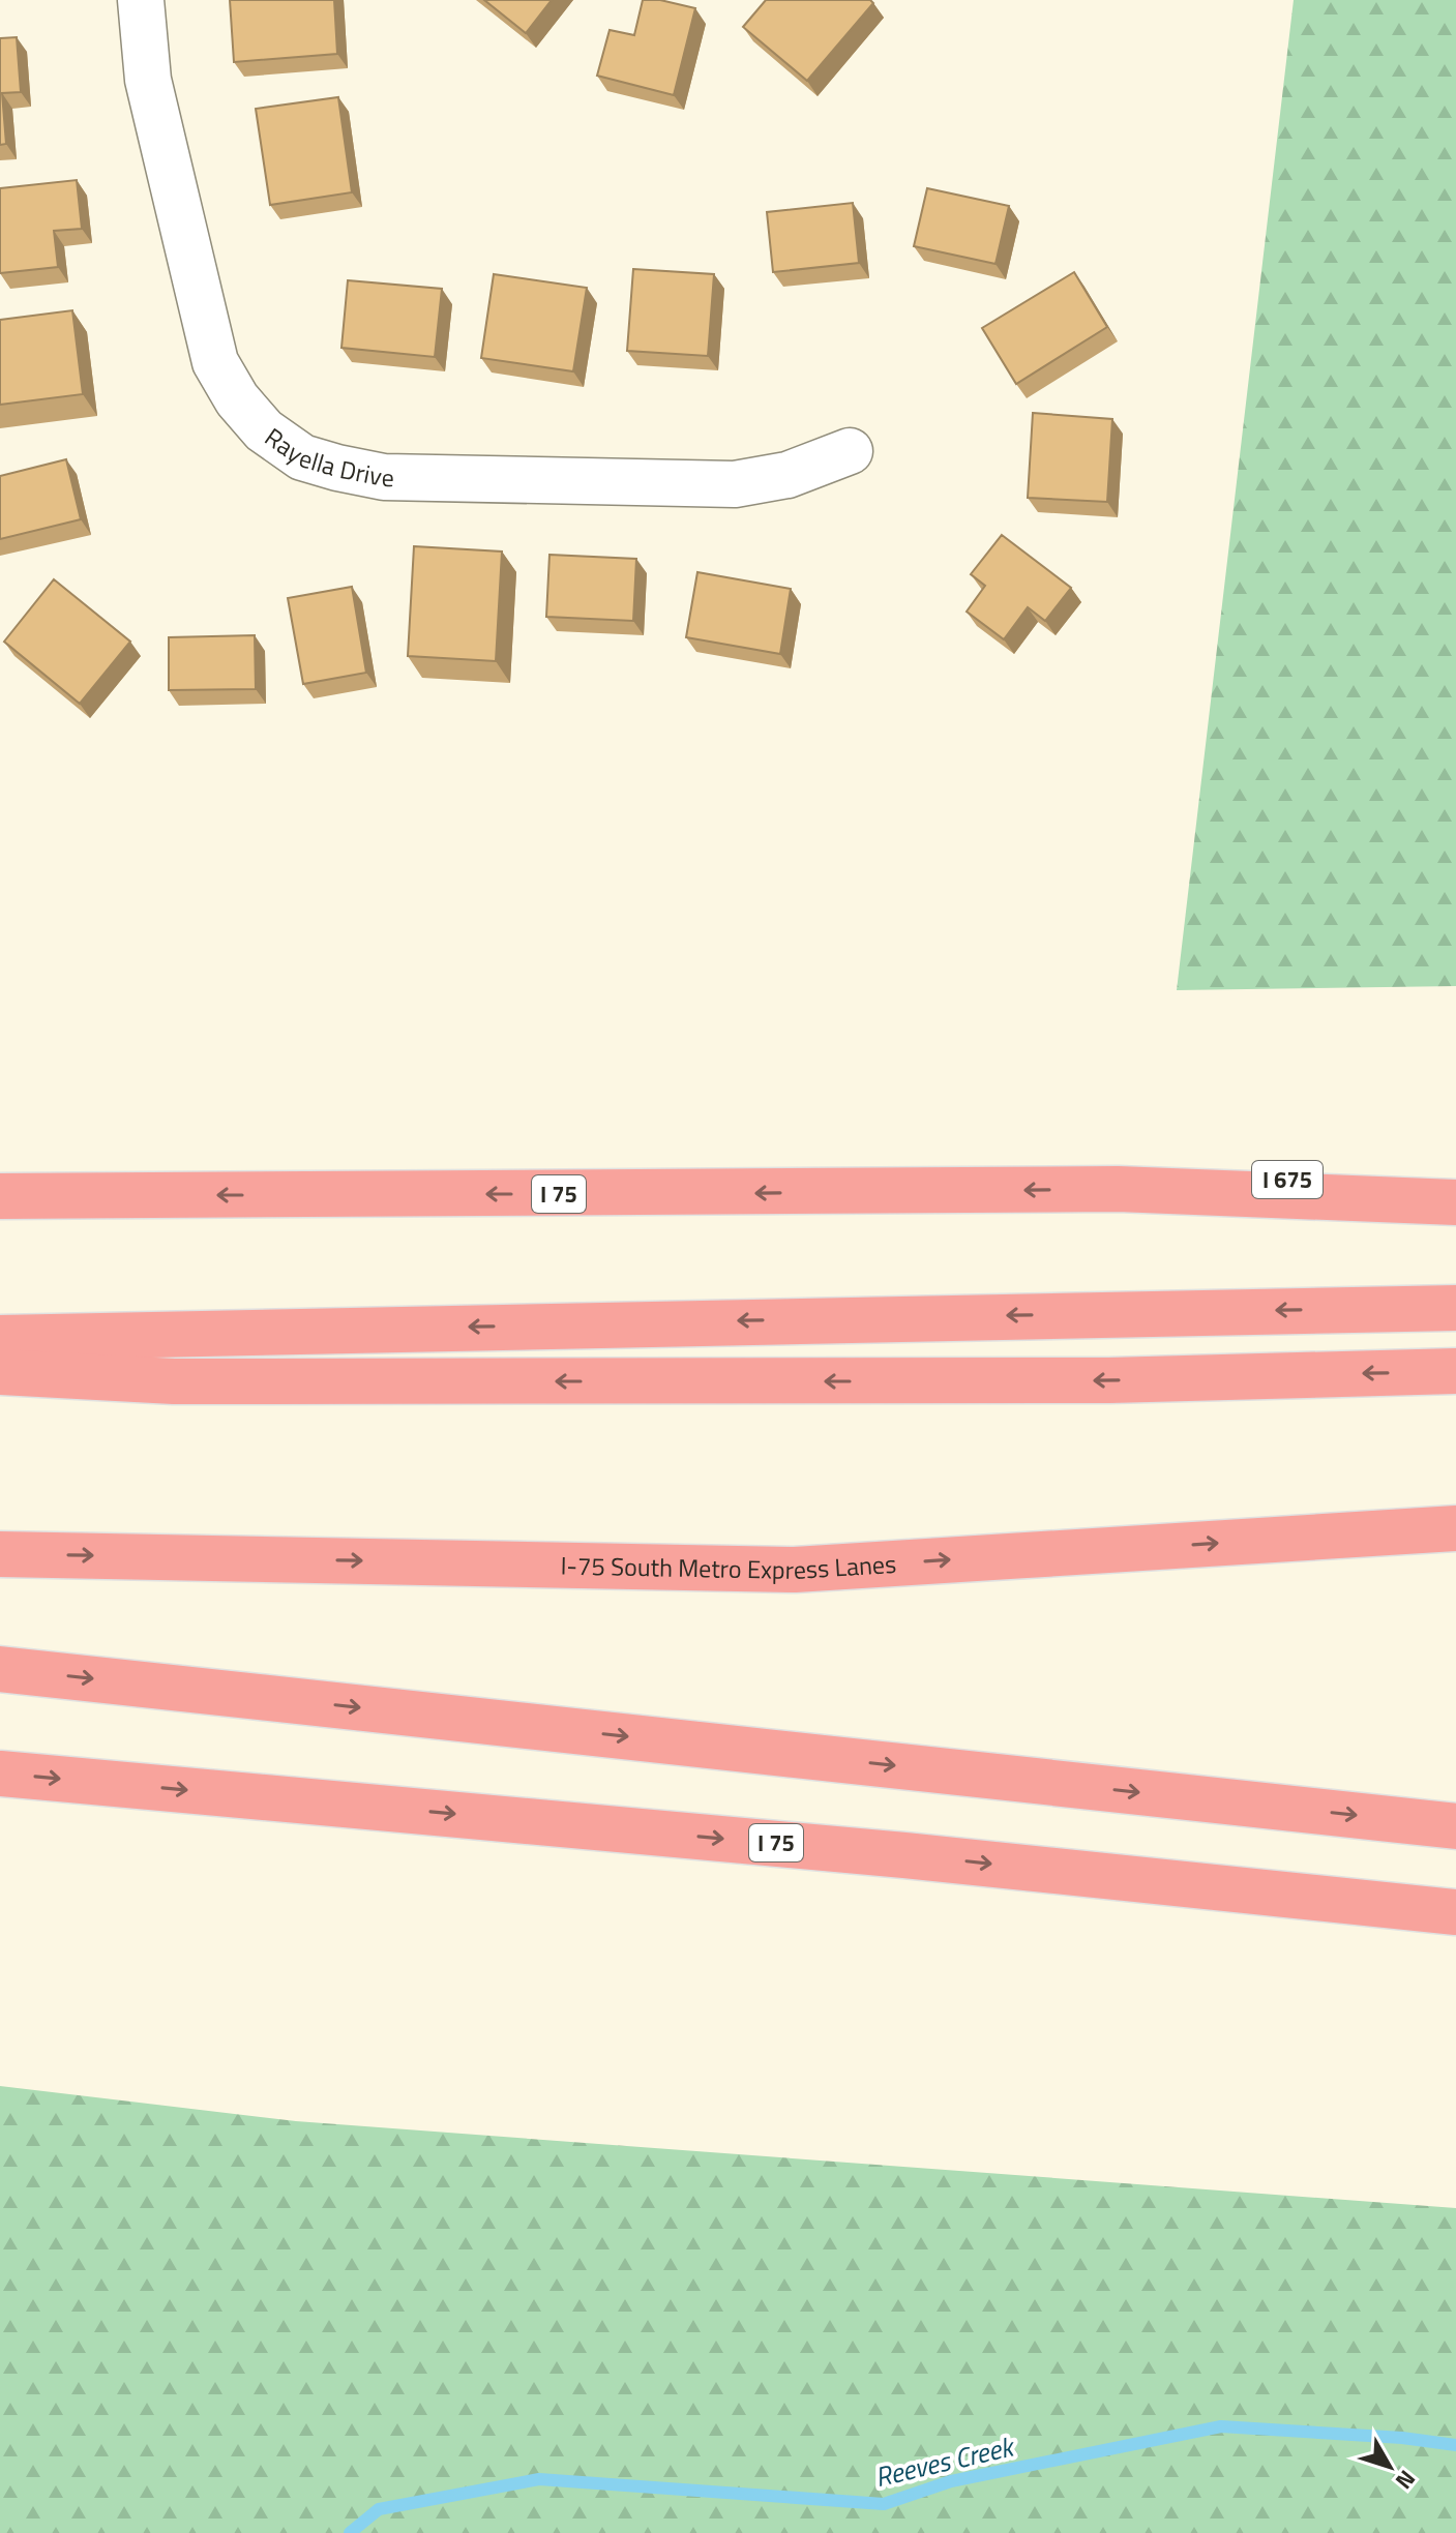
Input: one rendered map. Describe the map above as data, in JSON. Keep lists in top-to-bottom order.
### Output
{
  "streets": {
    "highway": ["I 675", "I 75", "I-75 South Metro Express Lanes"],
    "street": ["Rayella Drive"]
  },
  "crossings": [
    ["I 675", "I 75"]
  ],
  "water": ["Reeves Creek"],
  "north": "bottom right"
}
